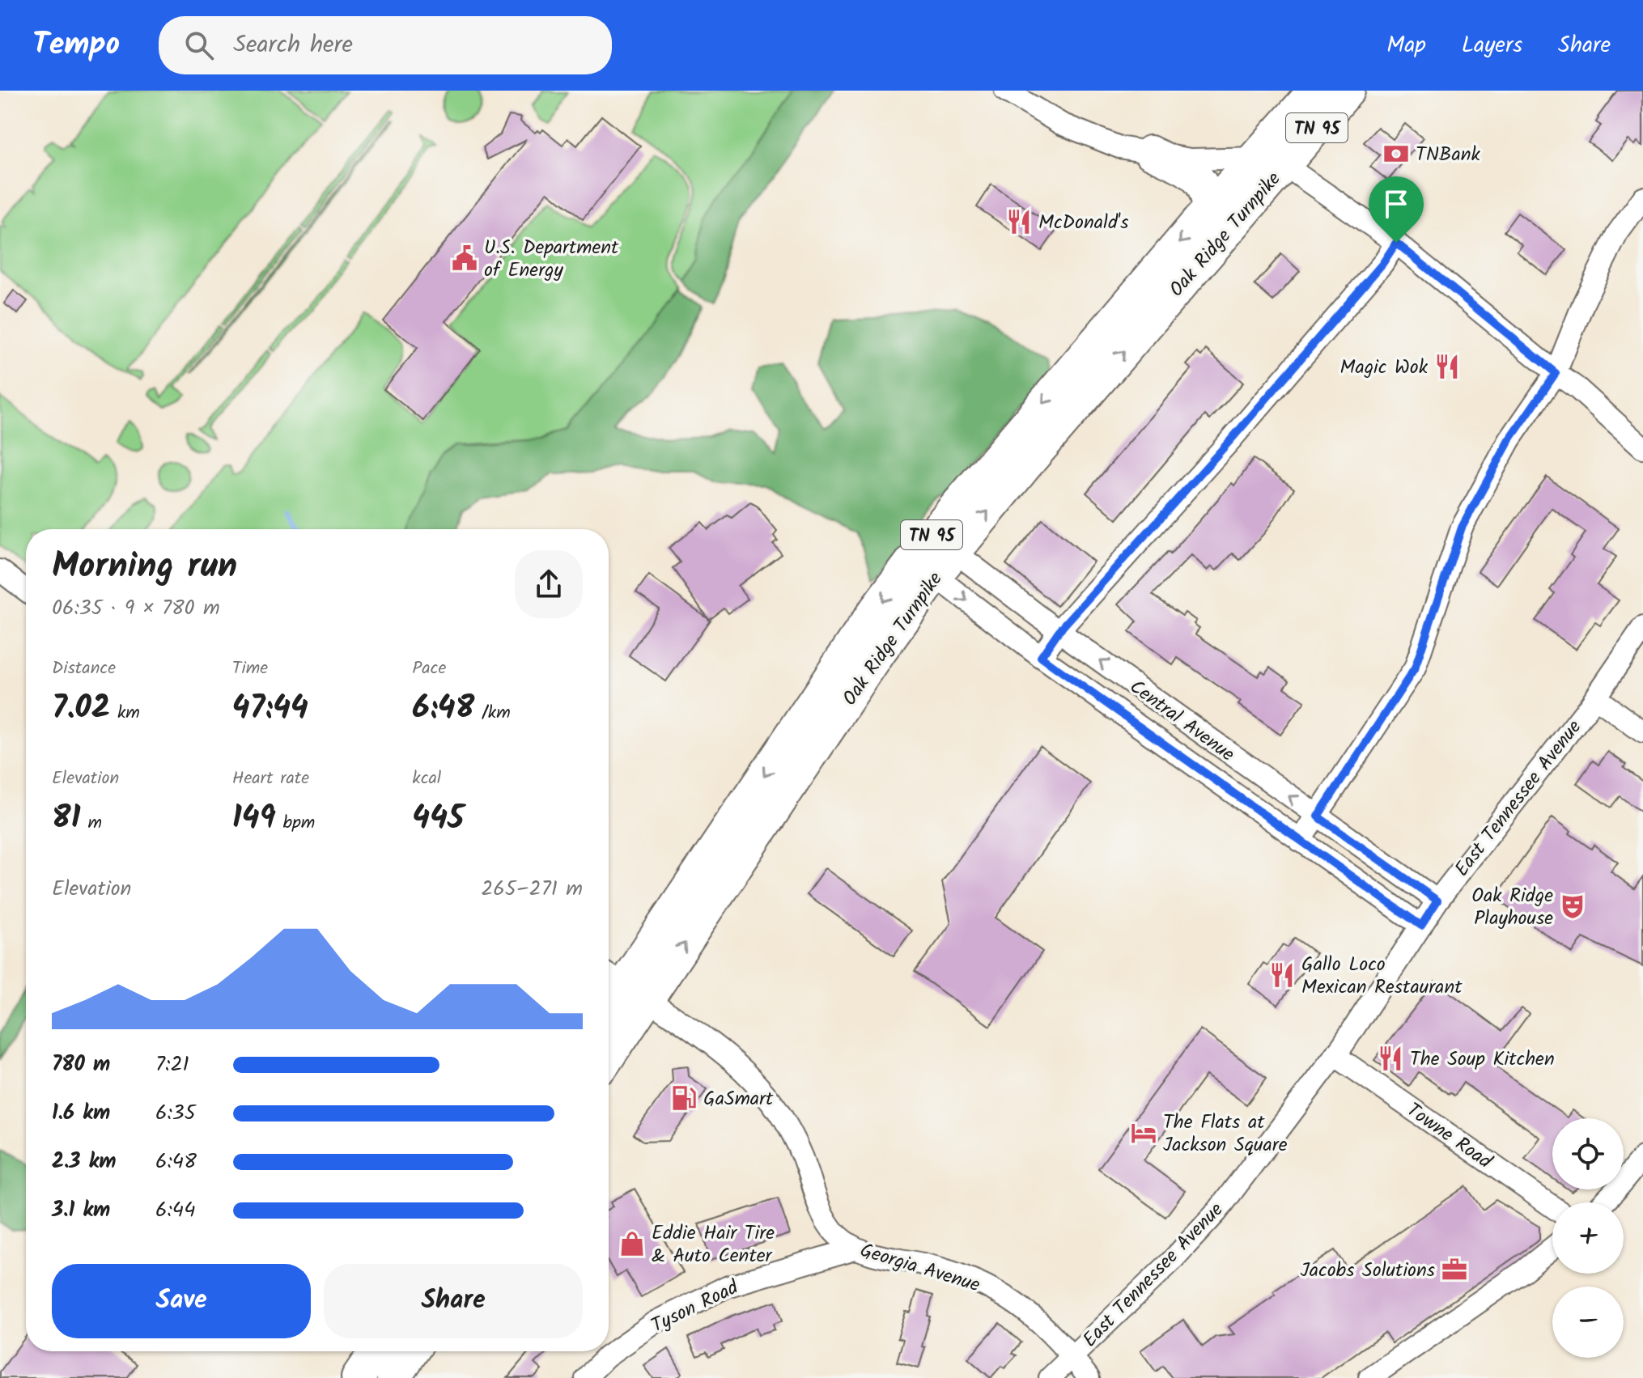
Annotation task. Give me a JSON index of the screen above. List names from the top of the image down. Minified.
{"streets":{"highway":["TN 95","Oak Ridge Turnpike"],"street":["Central Avenue","East Tennessee Avenue","Towne Road","Georgia Avenue","Tyson Road"]},"crossings":[["Oak Ridge Turnpike","Central Avenue"],["Oak Ridge Turnpike","Georgia Avenue"],["Central Avenue","East Tennessee Avenue"],["East Tennessee Avenue","Towne Road"],["East Tennessee Avenue","Georgia Avenue"],["Georgia Avenue","Tyson Road"]],"places":{"bank":["TNBank"],"restaurant":["McDonald's","Magic Wok","Gallo Loco Mexican Restaurant","The Soup Kitchen"],"public building":["U.S. Department of Energy"],"theatre":["Oak Ridge Playhouse"],"fuel station":["GaSmart"],"hotel":["The Flats at Jackson Square"],"shop":["Eddie Hair Tire & Auto Center"],"office":["Jacobs Solutions"]},"page":{"header":"Tempo","search":"Search here","nav":["Map","Layers","Share"],"heading":["Morning run","06:35 · 9 × 780 m"],"stats":[["Distance","7.02 km"],["Time","47:44"],["Pace","6:48 /km"],["Elevation","81 m"],["Heart rate","149 bpm"],["kcal","445"]],"chart":["Elevation","265–271 m"],"list":[{"name":"780 m","note":"7:21"},{"name":"1.6 km","note":"6:35"},{"name":"2.3 km","note":"6:48"},{"name":"3.1 km","note":"6:44"}],"map_buttons":["+","−"],"buttons":["Save","Share"]}}
